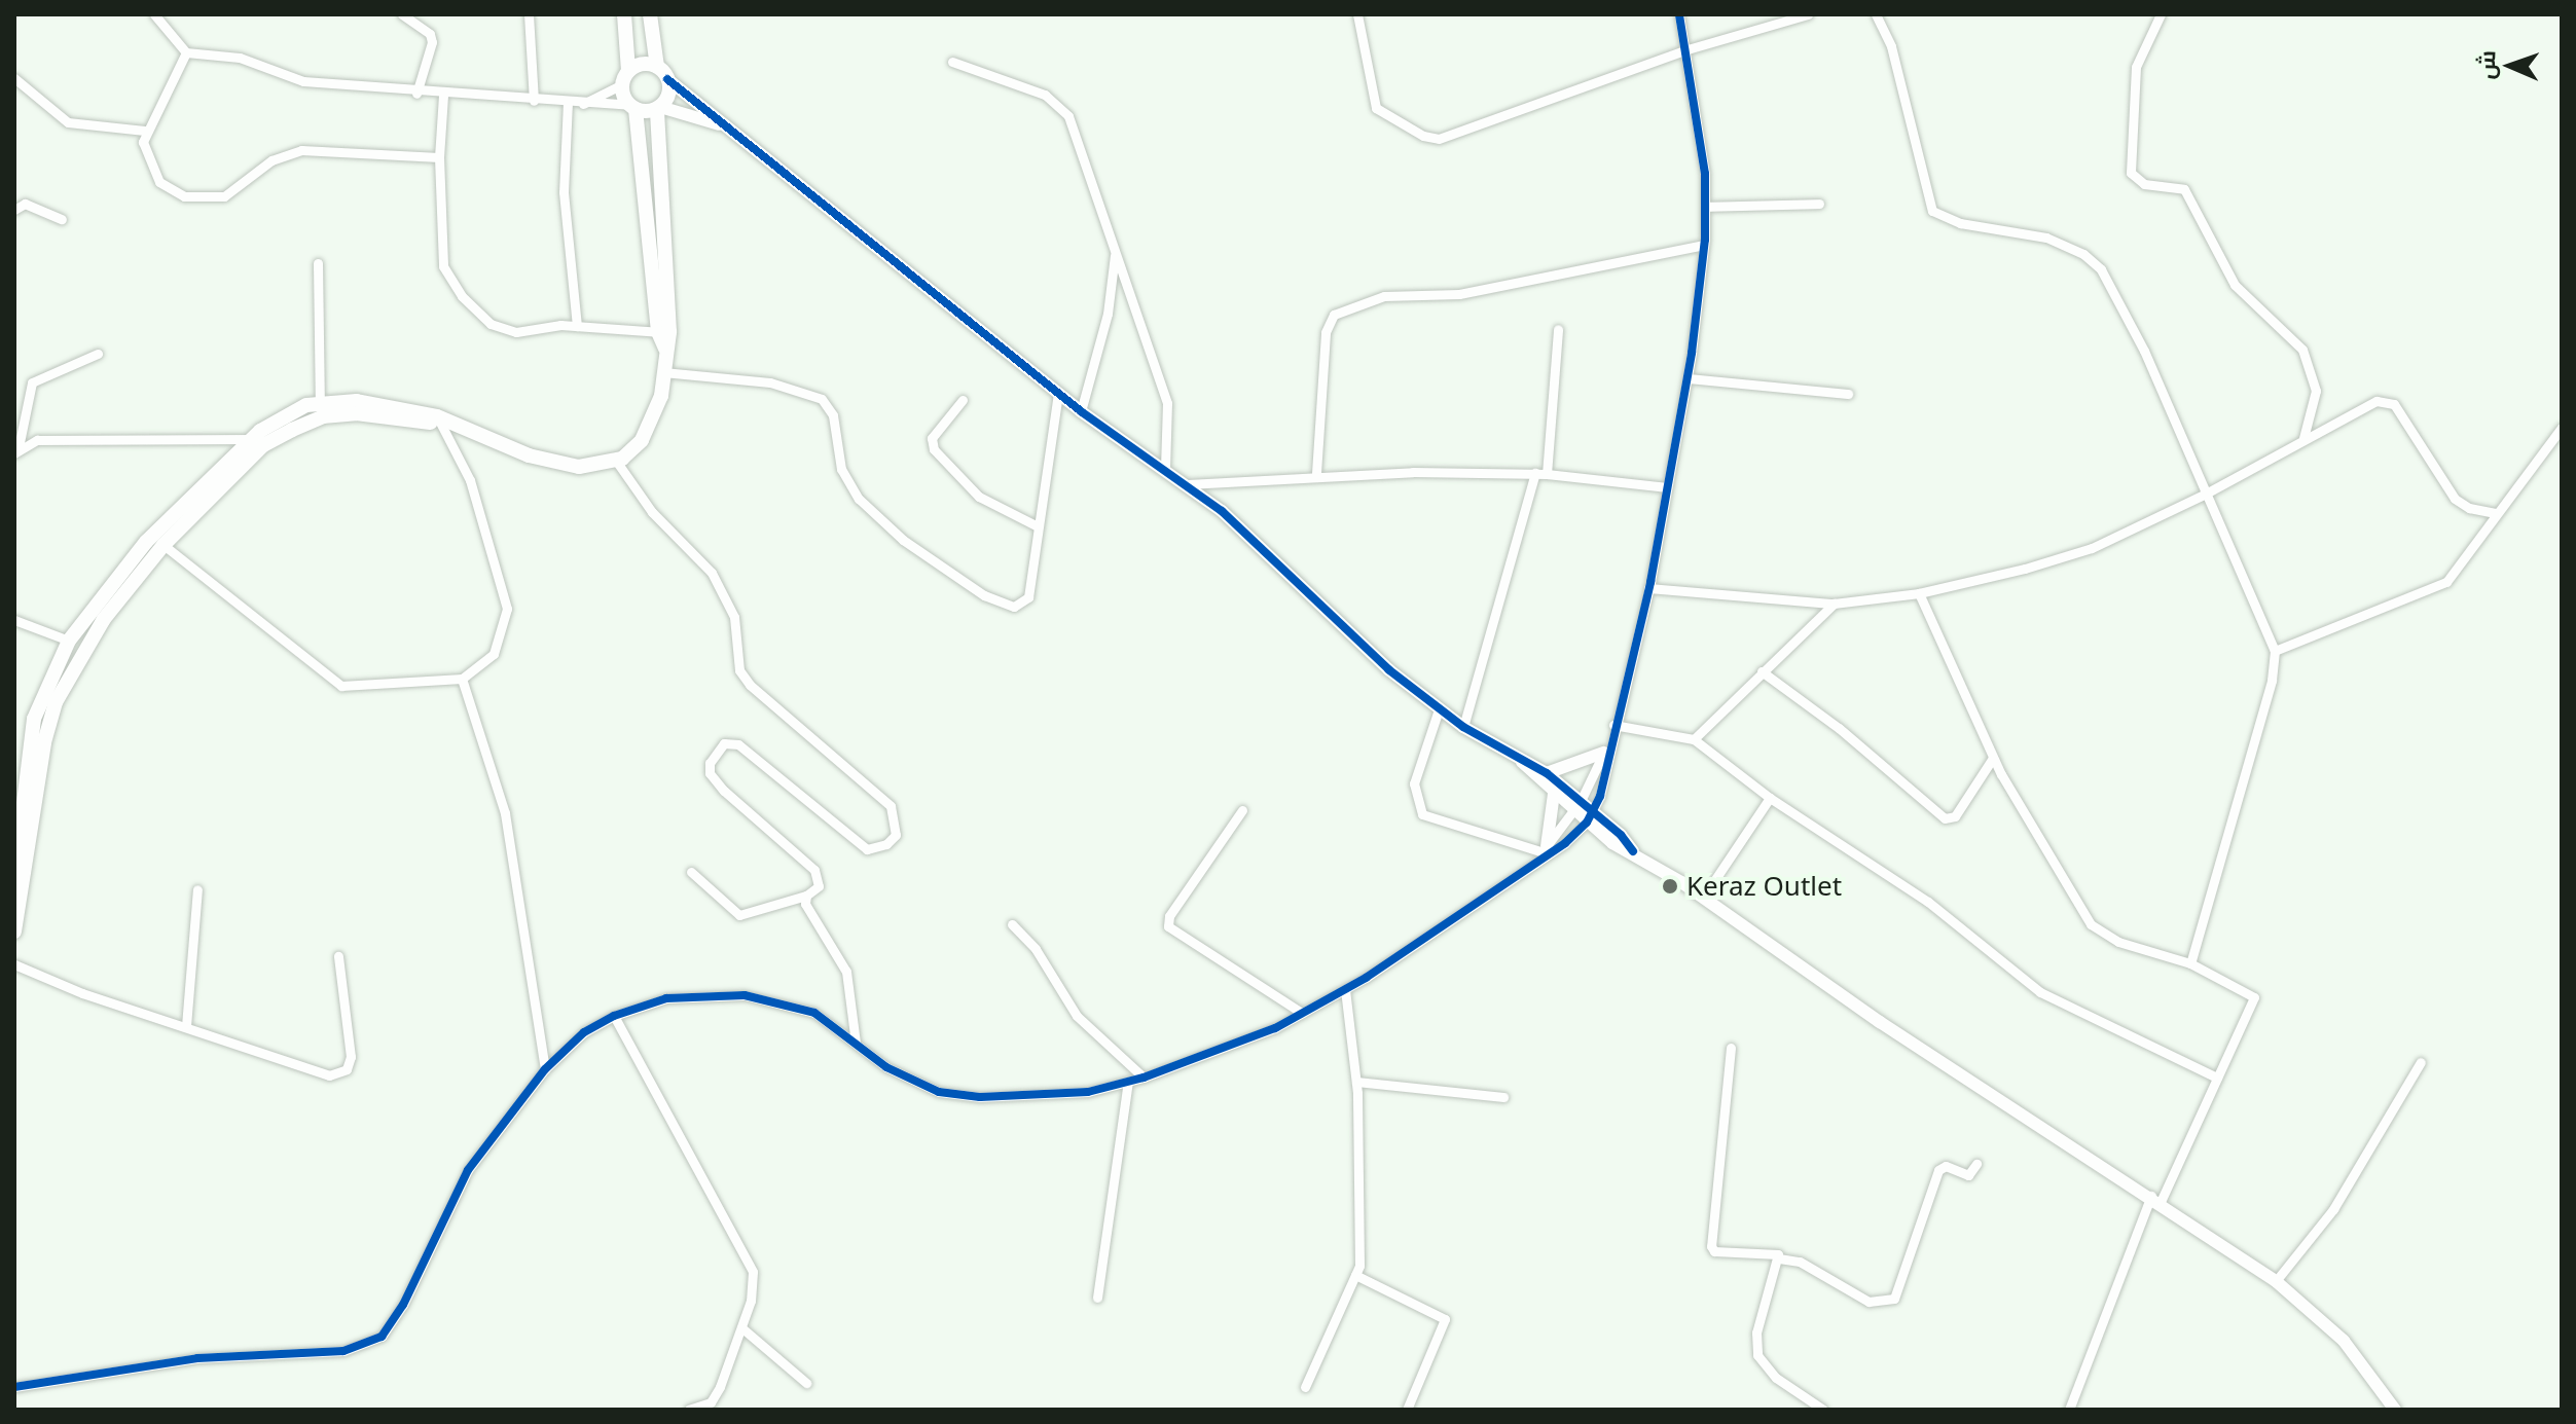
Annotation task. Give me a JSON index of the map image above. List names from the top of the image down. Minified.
{"places":["Keraz Outlet"],"north":"left"}
